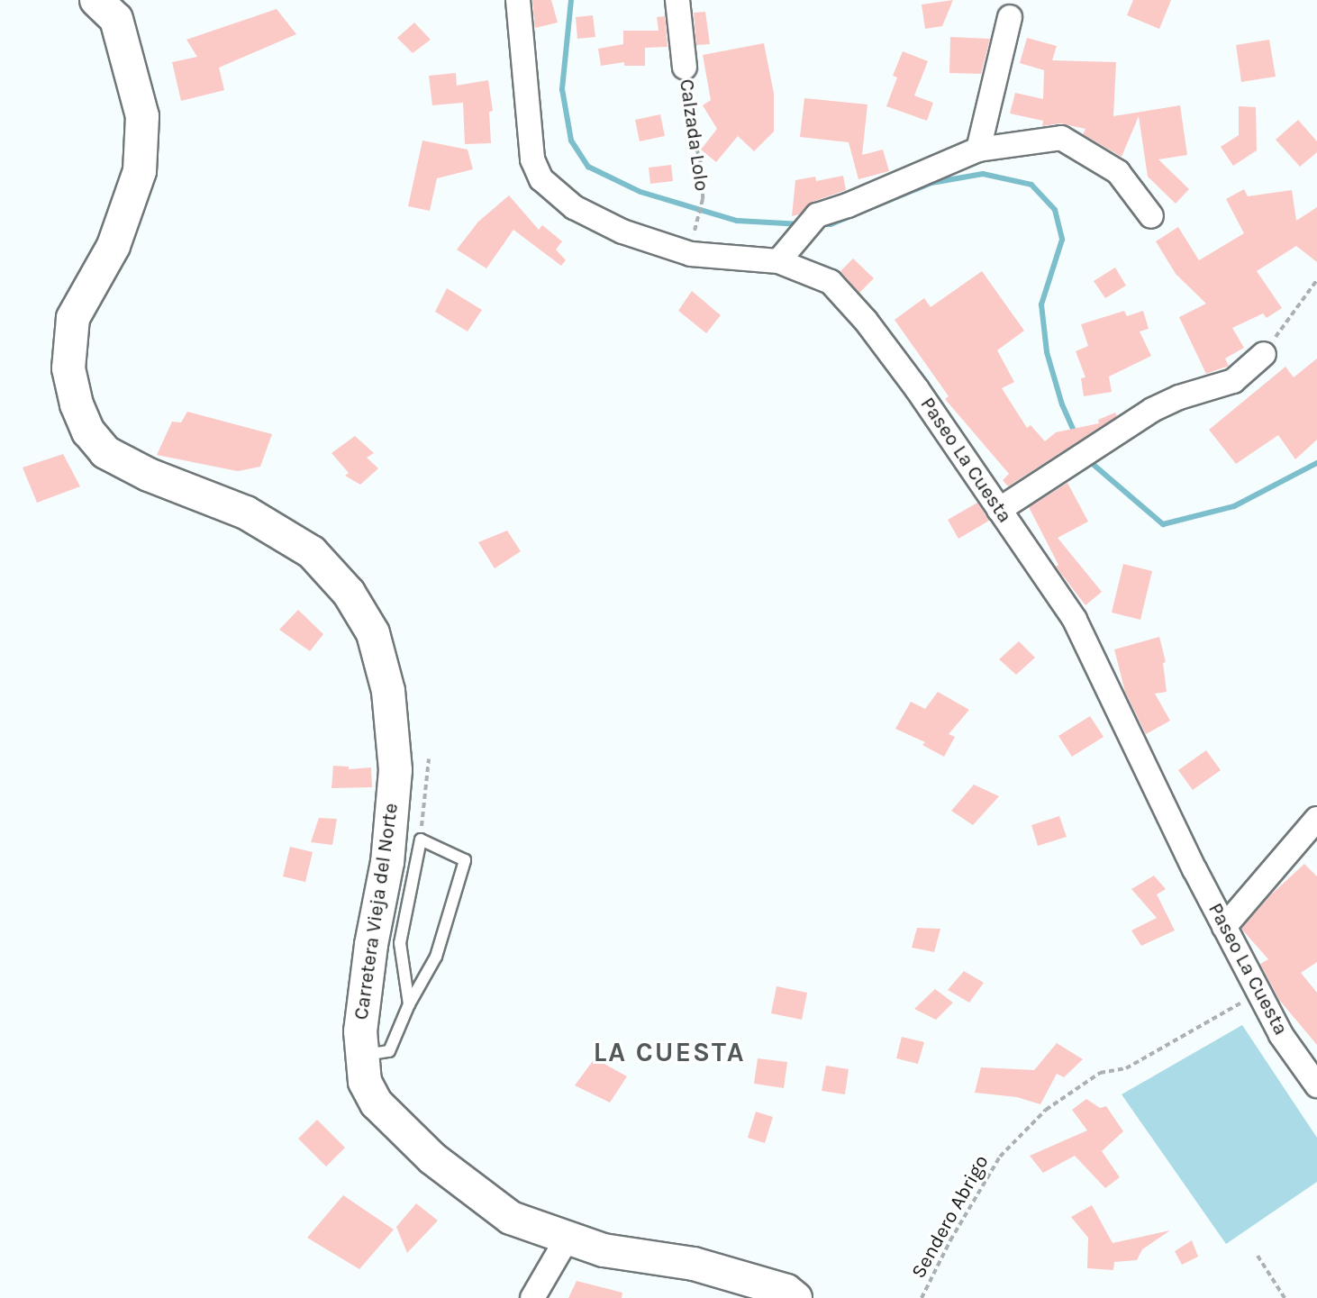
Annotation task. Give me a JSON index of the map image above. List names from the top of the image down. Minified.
{"streets":{"street":["Calzada Lolo","Paseo La Cuesta","Carretera Vieja del Norte"],"path":["Sendero Abrigo"]},"crossings":[["Paseo La Cuesta","Sendero Abrigo"]],"districts":["LA CUESTA"]}
